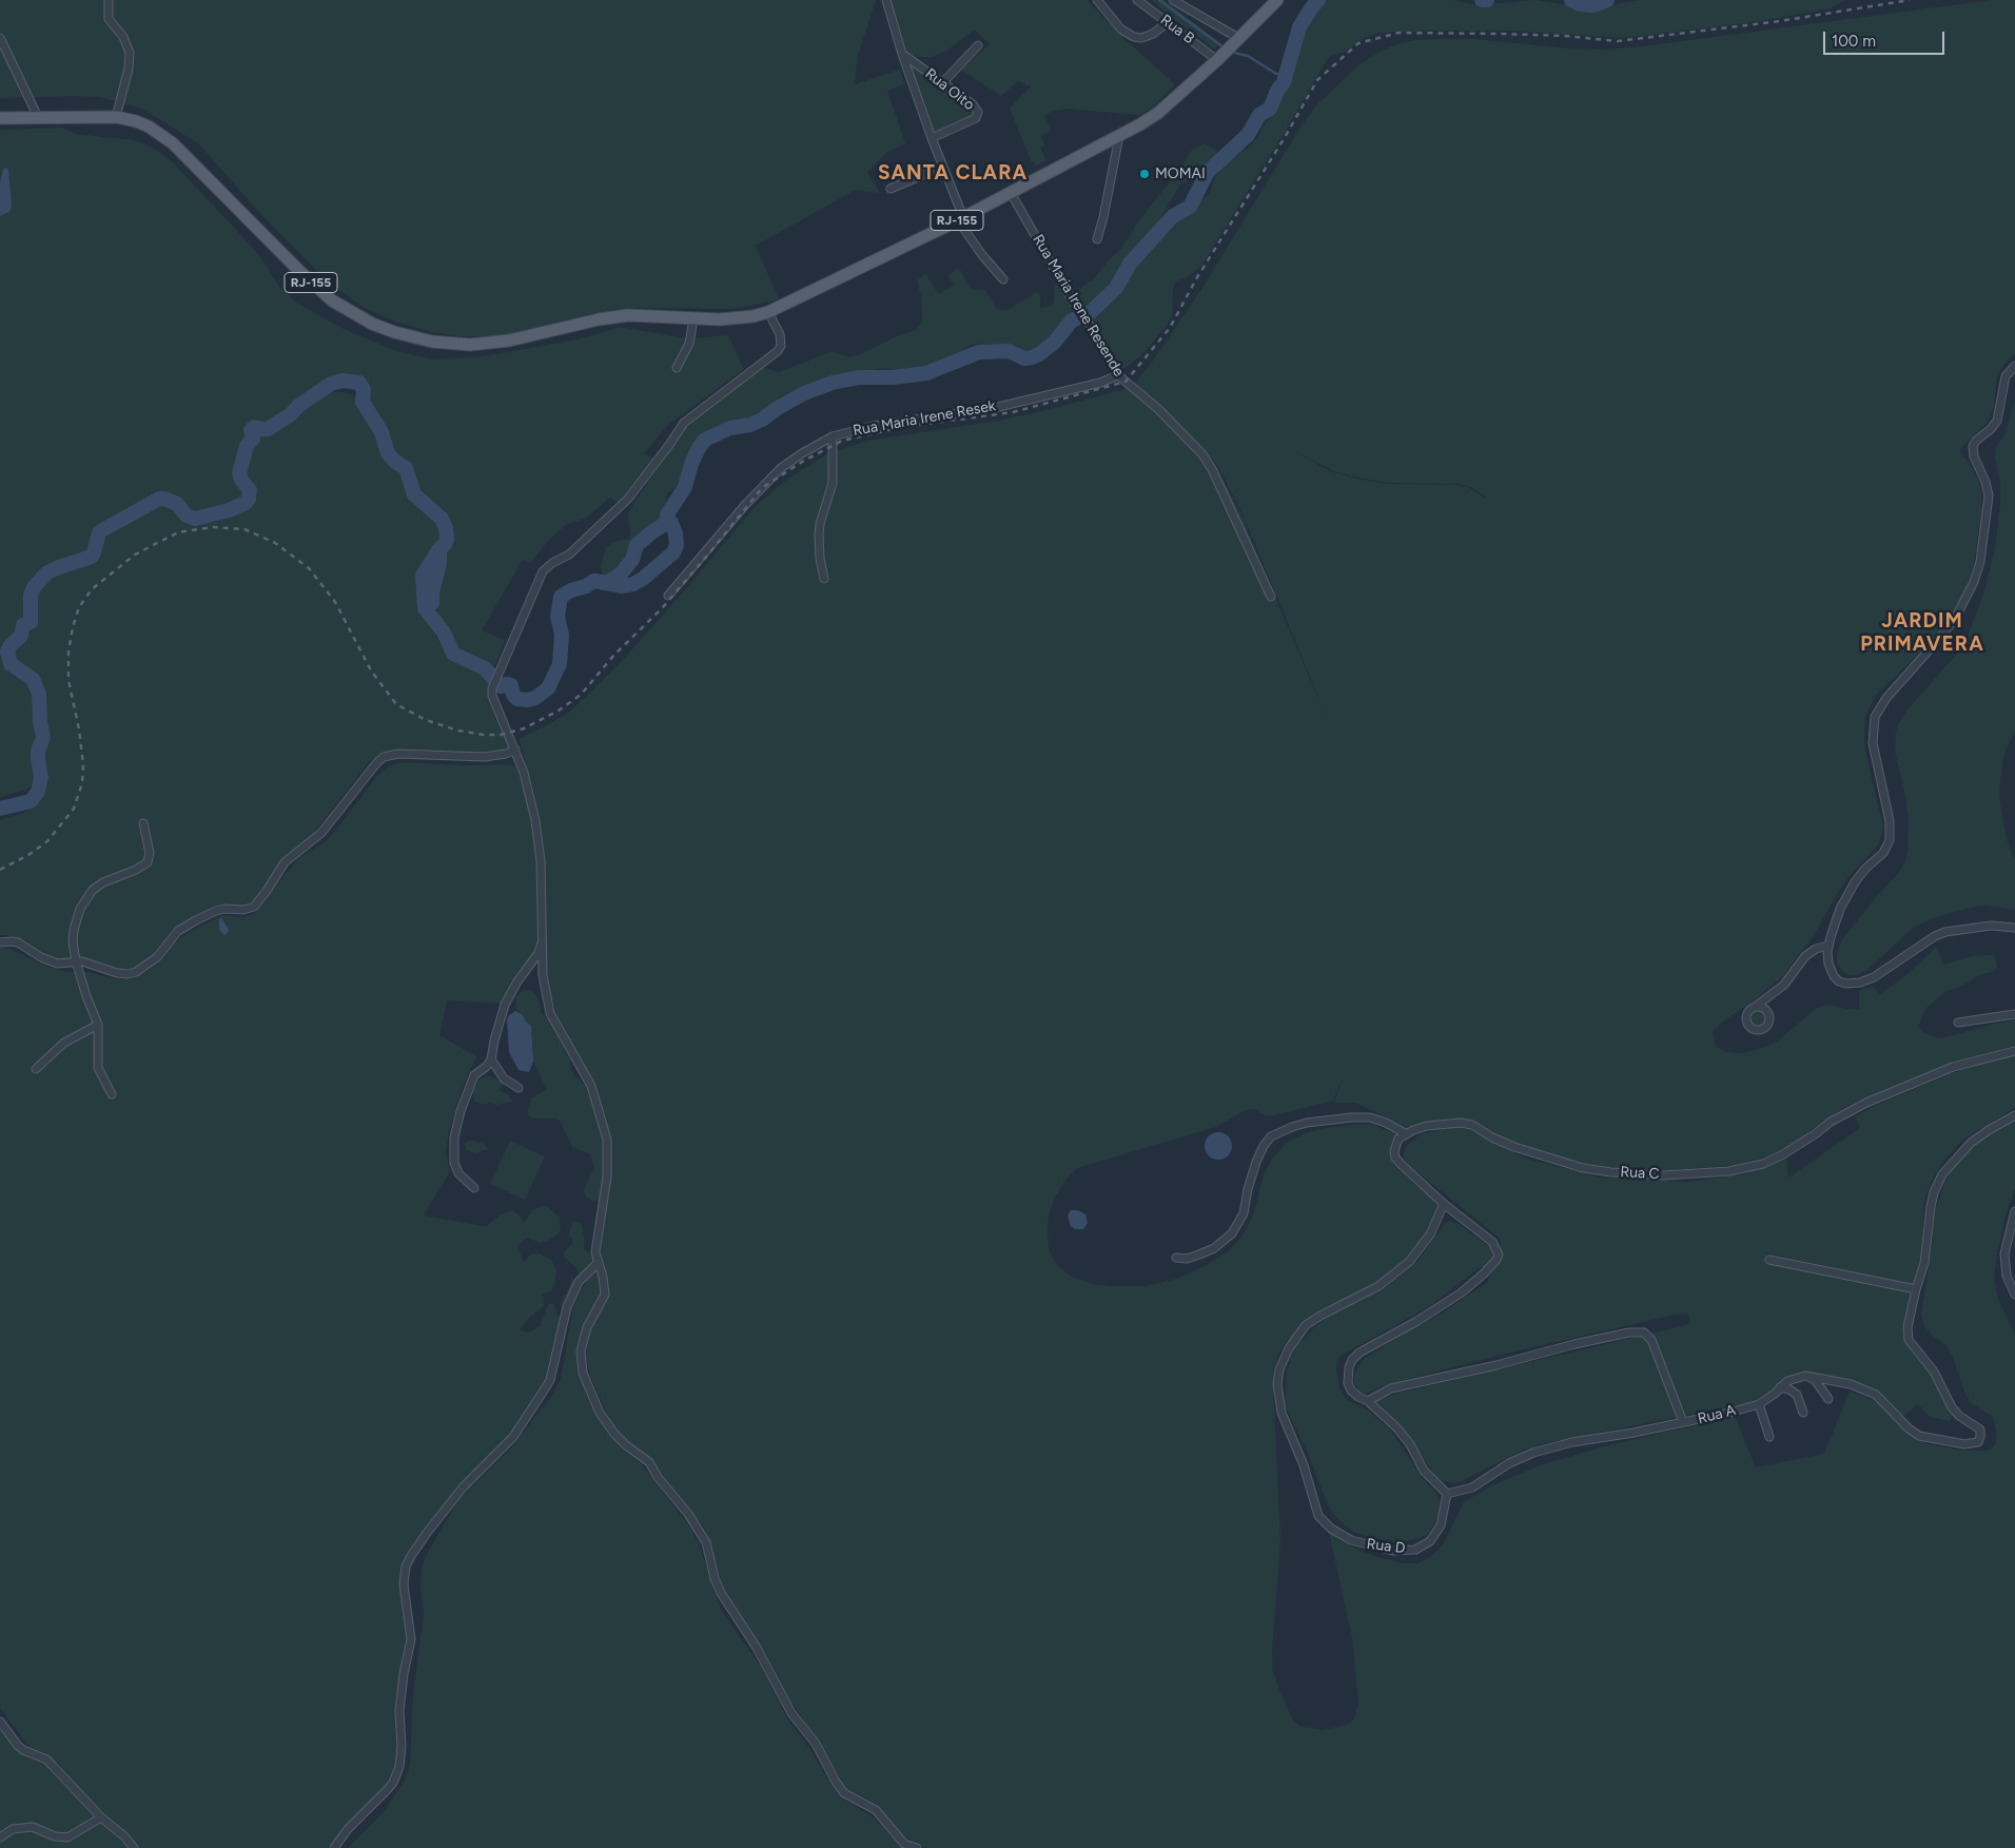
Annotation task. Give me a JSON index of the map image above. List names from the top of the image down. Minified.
{"streets":{"main road":["RJ-155"],"street":["Rua B","Rua Oito","Rua Maria Irene Resende","Rua Maria Irene Resek","Rua C","Rua A","Rua D"]},"crossings":[["Rua B","RJ-155"],["RJ-155","Rua Maria Irene Resende"],["Rua Maria Irene Resende","Rua Maria Irene Resek"],["Rua A","Rua D"]],"districts":["SANTA CLARA","JARDIM PRIMAVERA"],"places":["MOMAI"],"scale_bar":"100 m"}
